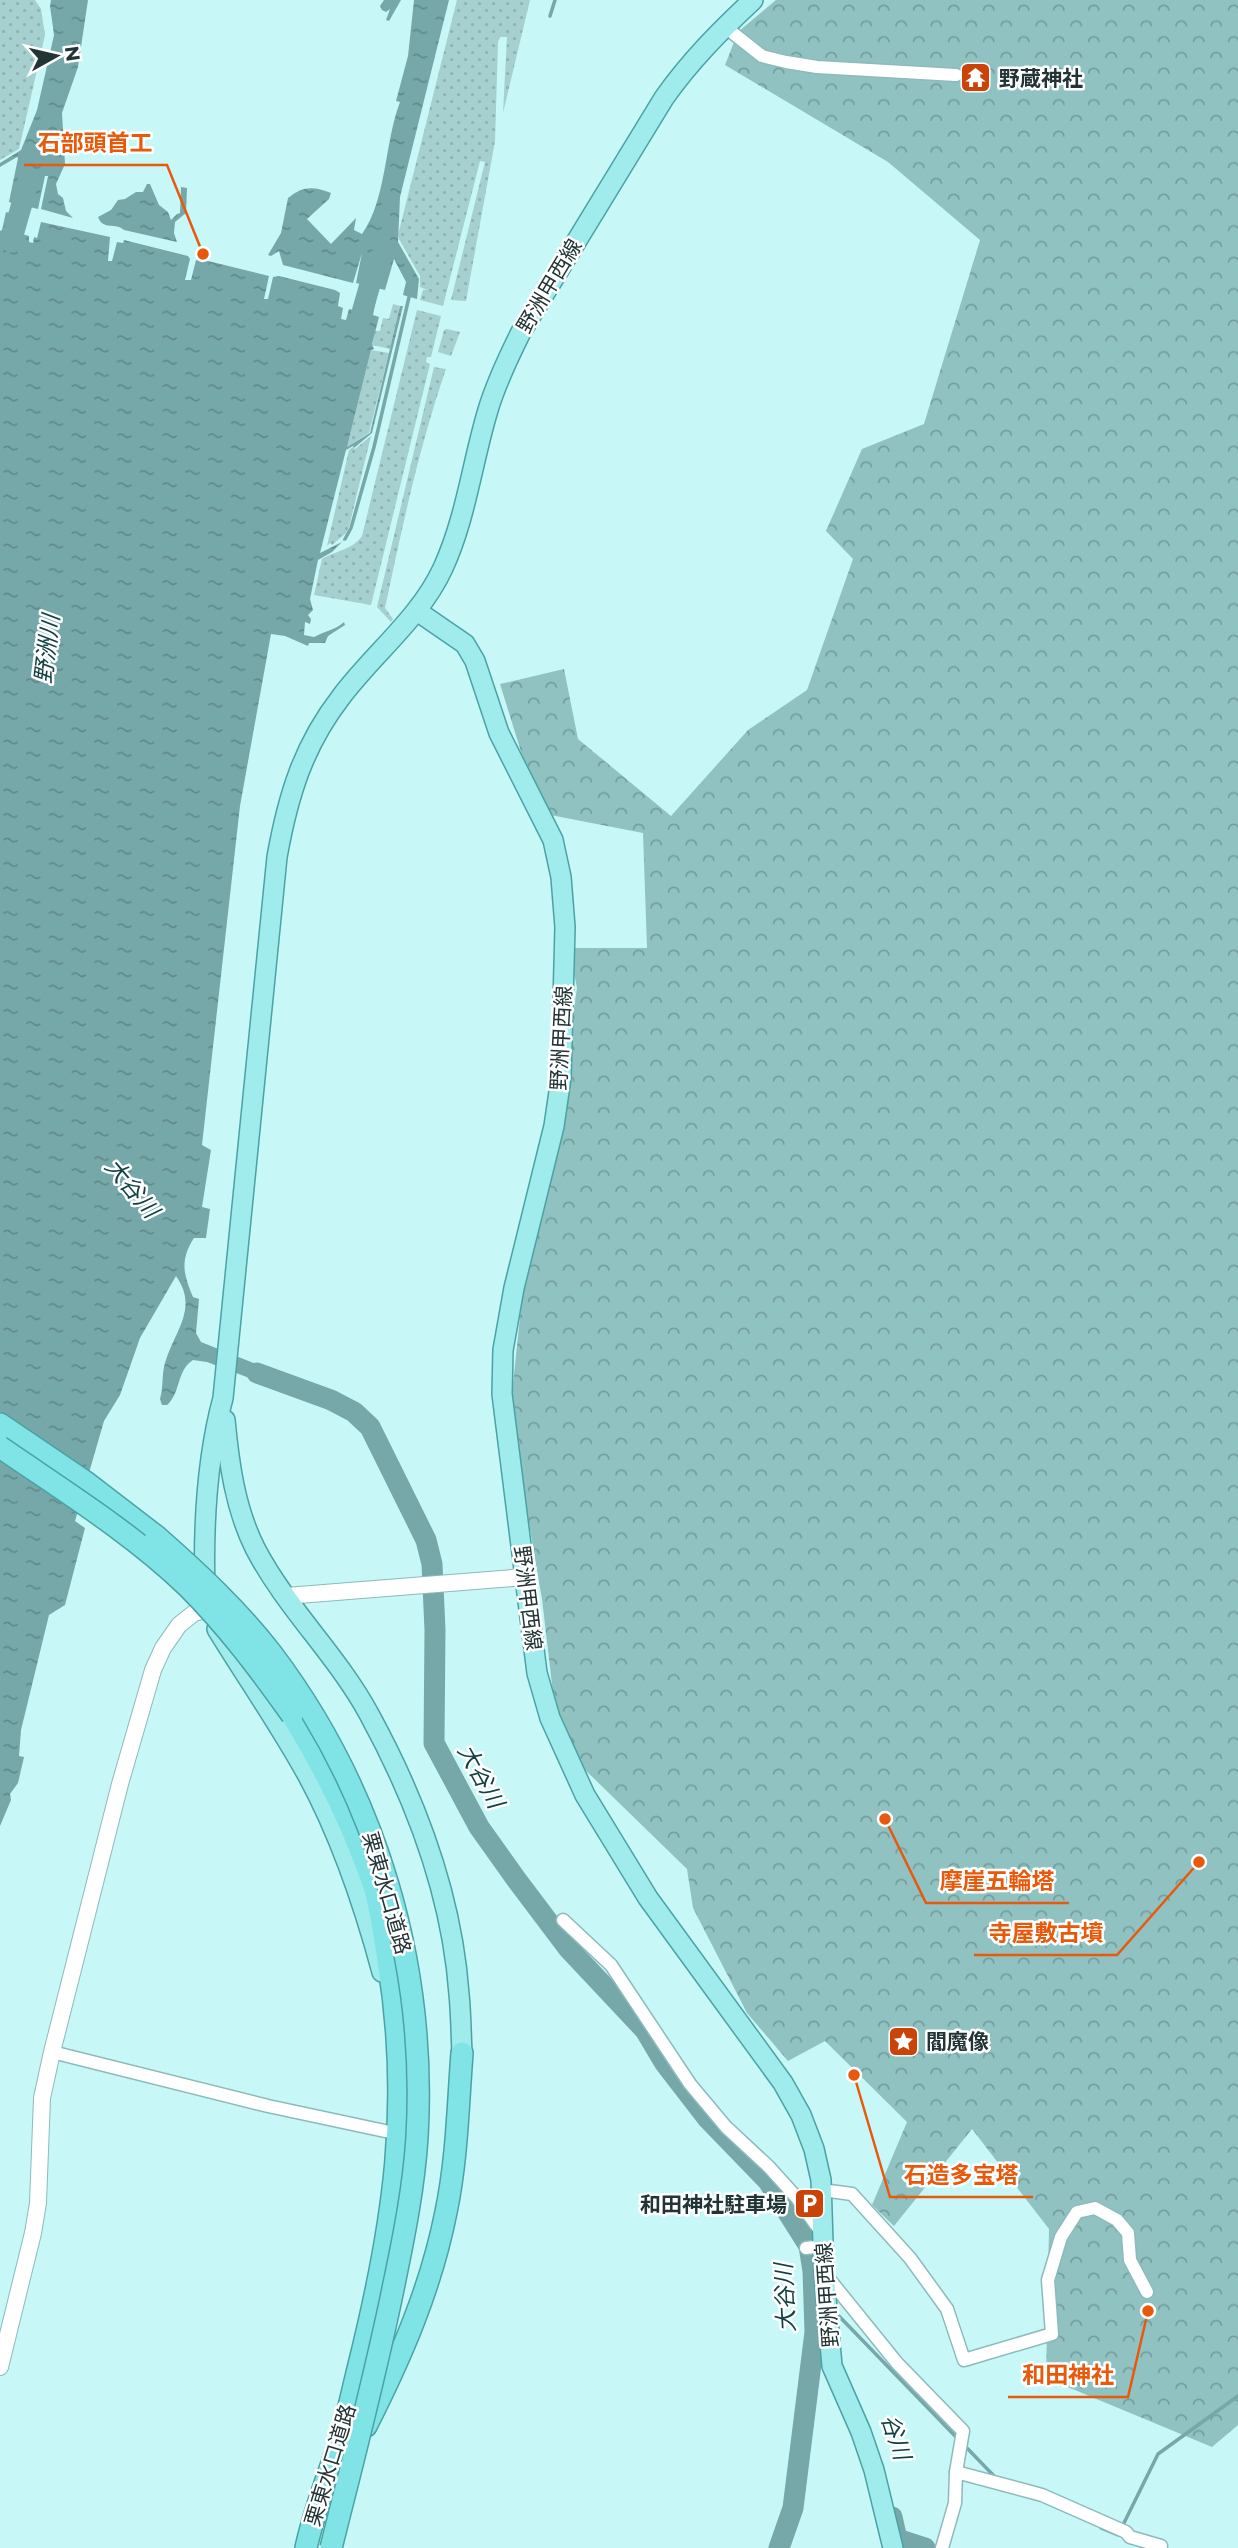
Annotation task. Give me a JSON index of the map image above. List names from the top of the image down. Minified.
{"streets":{"highway":["栗東水口道路"],"main road":["野洲甲西線"]},"water":["野洲川","大谷川","谷川"],"places":{"temple":["野蔵神社"],"other":["石部頭首工","摩崖五輪塔","寺屋敷古墳","石造多宝塔","和田神社"],"place":["閻魔像"],"parking":["和田神社駐車場"]},"north":"right"}
